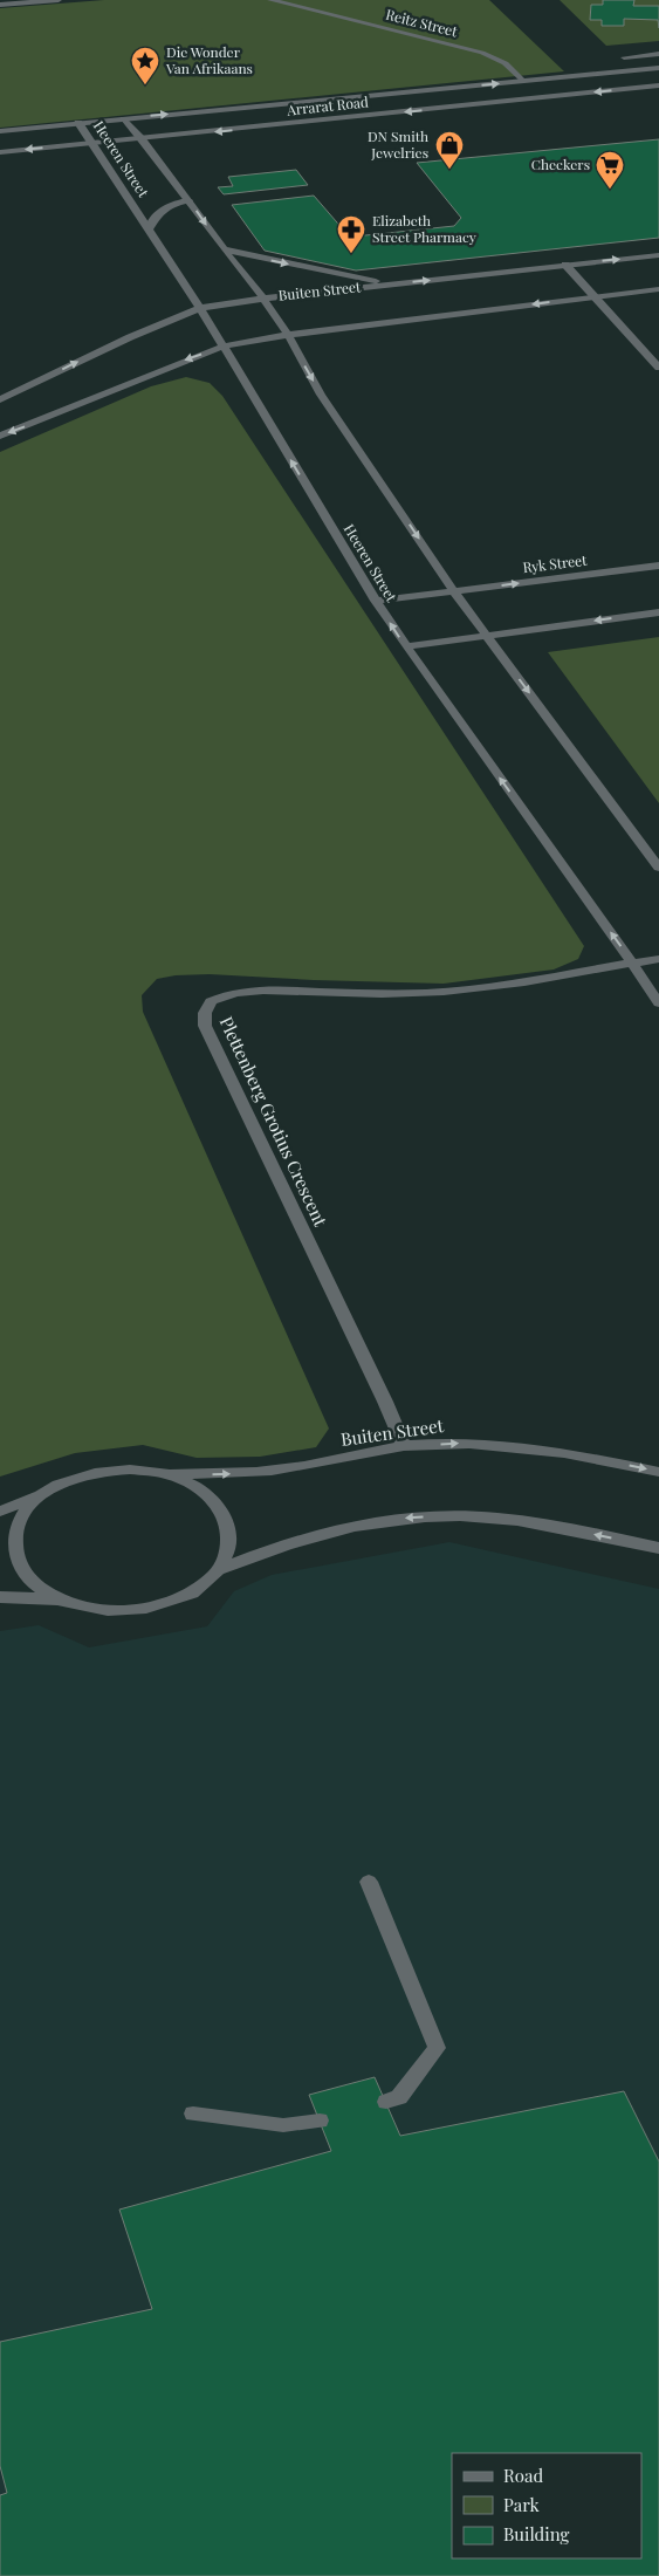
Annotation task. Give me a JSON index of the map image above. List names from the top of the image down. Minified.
{"streets":{"street":["Reitz Street","Arrarat Road","Heeren Street","Buiten Street","Ryk Street","Plettenberg Grotius Crescent"]},"crossings":[["Reitz Street","Arrarat Road"],["Arrarat Road","Heeren Street"],["Heeren Street","Buiten Street"],["Heeren Street","Ryk Street"],["Heeren Street","Plettenberg Grotius Crescent"],["Buiten Street","Plettenberg Grotius Crescent"]],"places":{"place":["Die Wonder Van Afrikaans"],"shop":["DN Smith Jewelries"],"supermarket":["Checkers"],"pharmacy":["Elizabeth Street Pharmacy"]},"legend":["Road","Park","Building"]}
